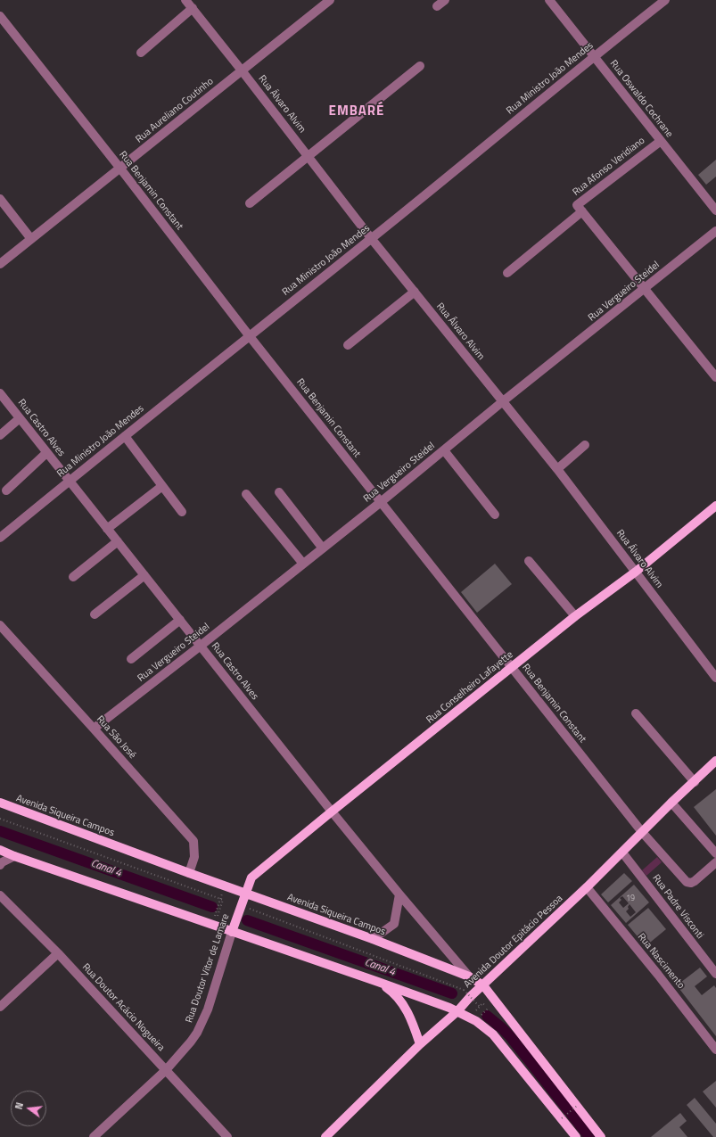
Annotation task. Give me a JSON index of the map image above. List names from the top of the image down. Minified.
{"streets":{"main road":["Rua Conselheiro Lafayette","Avenida Siqueira Campos","Avenida Doutor Epitácio Pessoa","Rua Doutor Vitor de Lamare"],"street":["Rua Ministro João Mendes","Rua Oswaldo Cochrane","Rua Álvaro Alvim","Rua Aureliano Coutinho","Rua Afonso Veridiano","Rua Benjamin Constant","Rua Vergueiro Steidel","Rua Castro Alves","Rua São José","Rua Padre Visconti","Rua Nascimento","Rua Doutor Acácio Nogueira"]},"crossings":[["Rua Ministro João Mendes","Rua Oswaldo Cochrane"],["Rua Ministro João Mendes","Rua Álvaro Alvim"],["Rua Ministro João Mendes","Rua Benjamin Constant"],["Rua Ministro João Mendes","Rua Castro Alves"],["Rua Oswaldo Cochrane","Rua Afonso Veridiano"],["Rua Álvaro Alvim","Rua Aureliano Coutinho"],["Rua Álvaro Alvim","Rua Vergueiro Steidel"],["Rua Álvaro Alvim","Rua Conselheiro Lafayette"],["Rua Aureliano Coutinho","Rua Benjamin Constant"],["Rua Afonso Veridiano","Rua Vergueiro Steidel"],["Rua Benjamin Constant","Rua Vergueiro Steidel"],["Rua Benjamin Constant","Rua Conselheiro Lafayette"],["Rua Benjamin Constant","Avenida Doutor Epitácio Pessoa"],["Rua Vergueiro Steidel","Rua Castro Alves"],["Rua Vergueiro Steidel","Rua São José"],["Rua Castro Alves","Rua Conselheiro Lafayette"],["Rua Castro Alves","Avenida Siqueira Campos"],["Rua Conselheiro Lafayette","Avenida Siqueira Campos"],["Rua Conselheiro Lafayette","Rua Doutor Vitor de Lamare"],["Rua São José","Avenida Siqueira Campos"],["Avenida Siqueira Campos","Avenida Doutor Epitácio Pessoa"],["Avenida Siqueira Campos","Rua Doutor Vitor de Lamare"],["Rua Padre Visconti","Avenida Doutor Epitácio Pessoa"],["Avenida Doutor Epitácio Pessoa","Rua Nascimento"],["Rua Doutor Vitor de Lamare","Rua Doutor Acácio Nogueira"]],"districts":["EMBARÉ"],"water":["Canal 4"],"house_numbers":["19"],"north":"left"}
